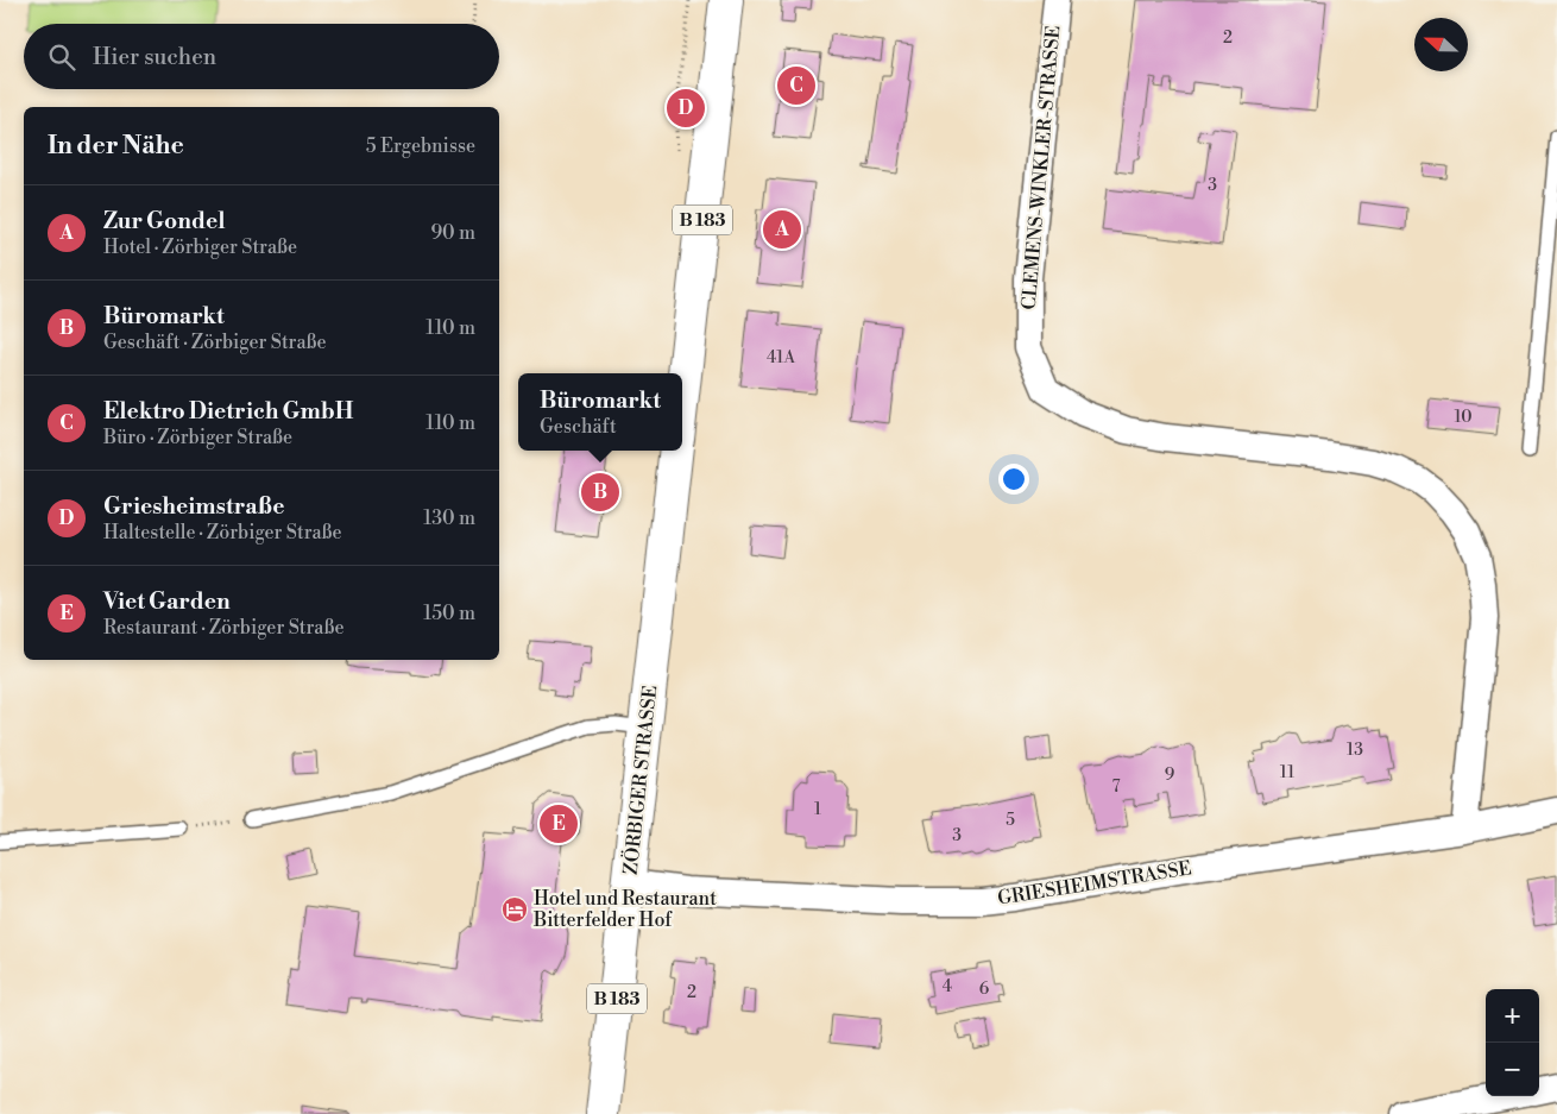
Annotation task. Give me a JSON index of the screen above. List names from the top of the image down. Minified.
{"streets":{"main road":["B 183","ZÖRBIGER STRASSE"],"street":["CLEMENS-WINKLER-STRASSE","GRIESHEIMSTRASSE"]},"crossings":[["CLEMENS-WINKLER-STRASSE","GRIESHEIMSTRASSE"],["ZÖRBIGER STRASSE","GRIESHEIMSTRASSE"]],"places":{"hotel":["Hotel und Restaurant Bitterfelder Hof"]},"house_numbers":["2","3","41A","10","13","11","9","7","1","5","3","4","6","2"],"north":"left","page":{"search":"Hier suchen","pins":["C","D","A","B","E"],"heading":["In der Nähe","5 Ergebnisse"],"list":[{"mark":"A","name":"Zur Gondel","note":"Hotel · Zörbiger Straße","value":"90 m"},{"mark":"B","name":"Büromarkt","note":"Geschäft · Zörbiger Straße","value":"110 m"},{"mark":"C","name":"Elektro Dietrich GmbH","note":"Büro · Zörbiger Straße","value":"110 m"},{"mark":"D","name":"Griesheimstraße","note":"Haltestelle · Zörbiger Straße","value":"130 m"},{"mark":"E","name":"Viet Garden","note":"Restaurant · Zörbiger Straße","value":"150 m"}],"popup":["Büromarkt","Geschäft"],"map_buttons":["+","−"]}}
